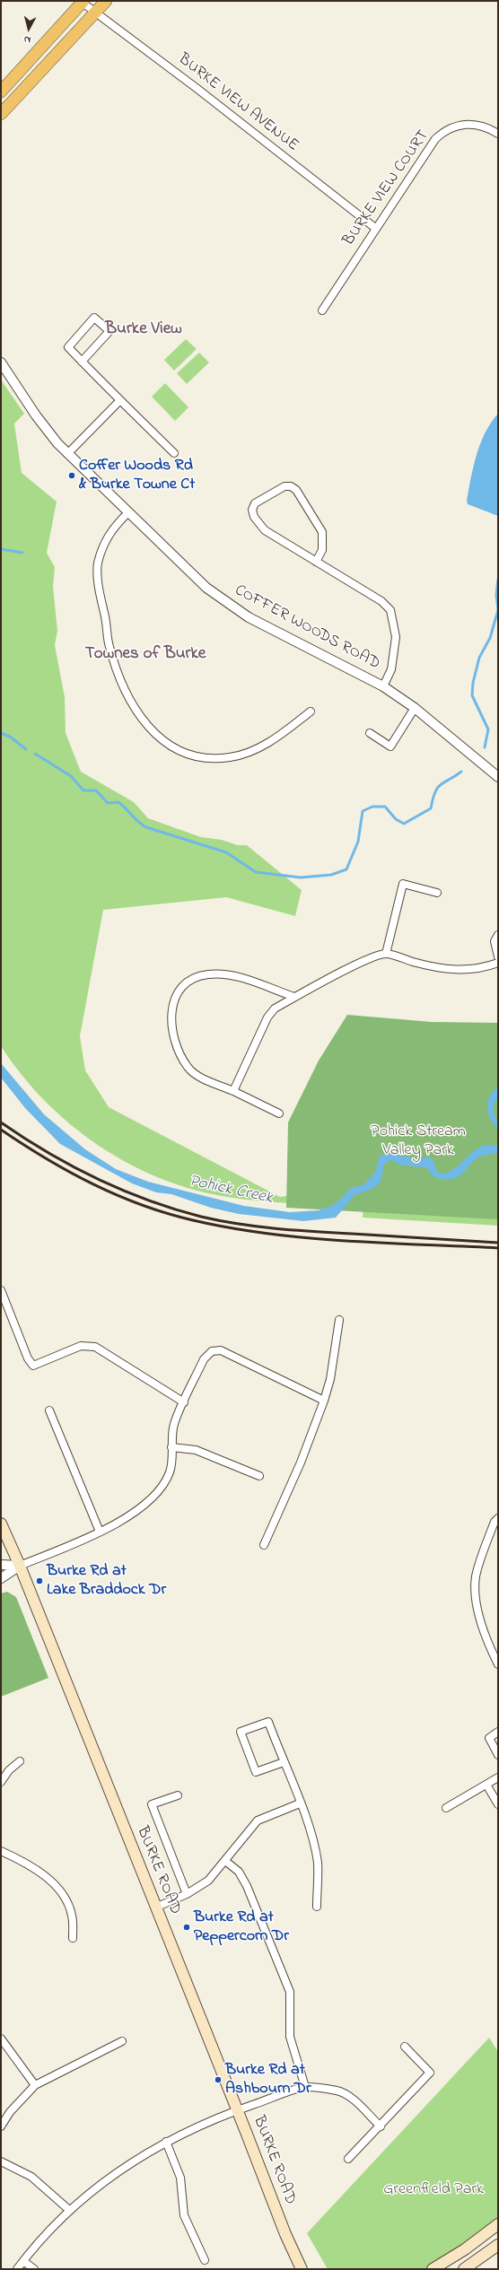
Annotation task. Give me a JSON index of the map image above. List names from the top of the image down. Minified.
{"streets":{"main road":["BURKE ROAD"],"street":["BURKE VIEW AVENUE","BURKE VIEW COURT","COFFER WOODS ROAD"]},"crossings":[["BURKE VIEW AVENUE","BURKE VIEW COURT"]],"districts":["Burke View","Townes of Burke"],"water":["Pohick Creek"],"parks":["Pohick Stream Valley Park","Greenfield Park"],"places":["Coffer Woods Rd & Burke Towne Ct","Burke Rd at Lake Braddock Dr","Burke Rd at Peppercorn Dr","Burke Rd at Ashbourn Dr"],"north":"bottom"}
